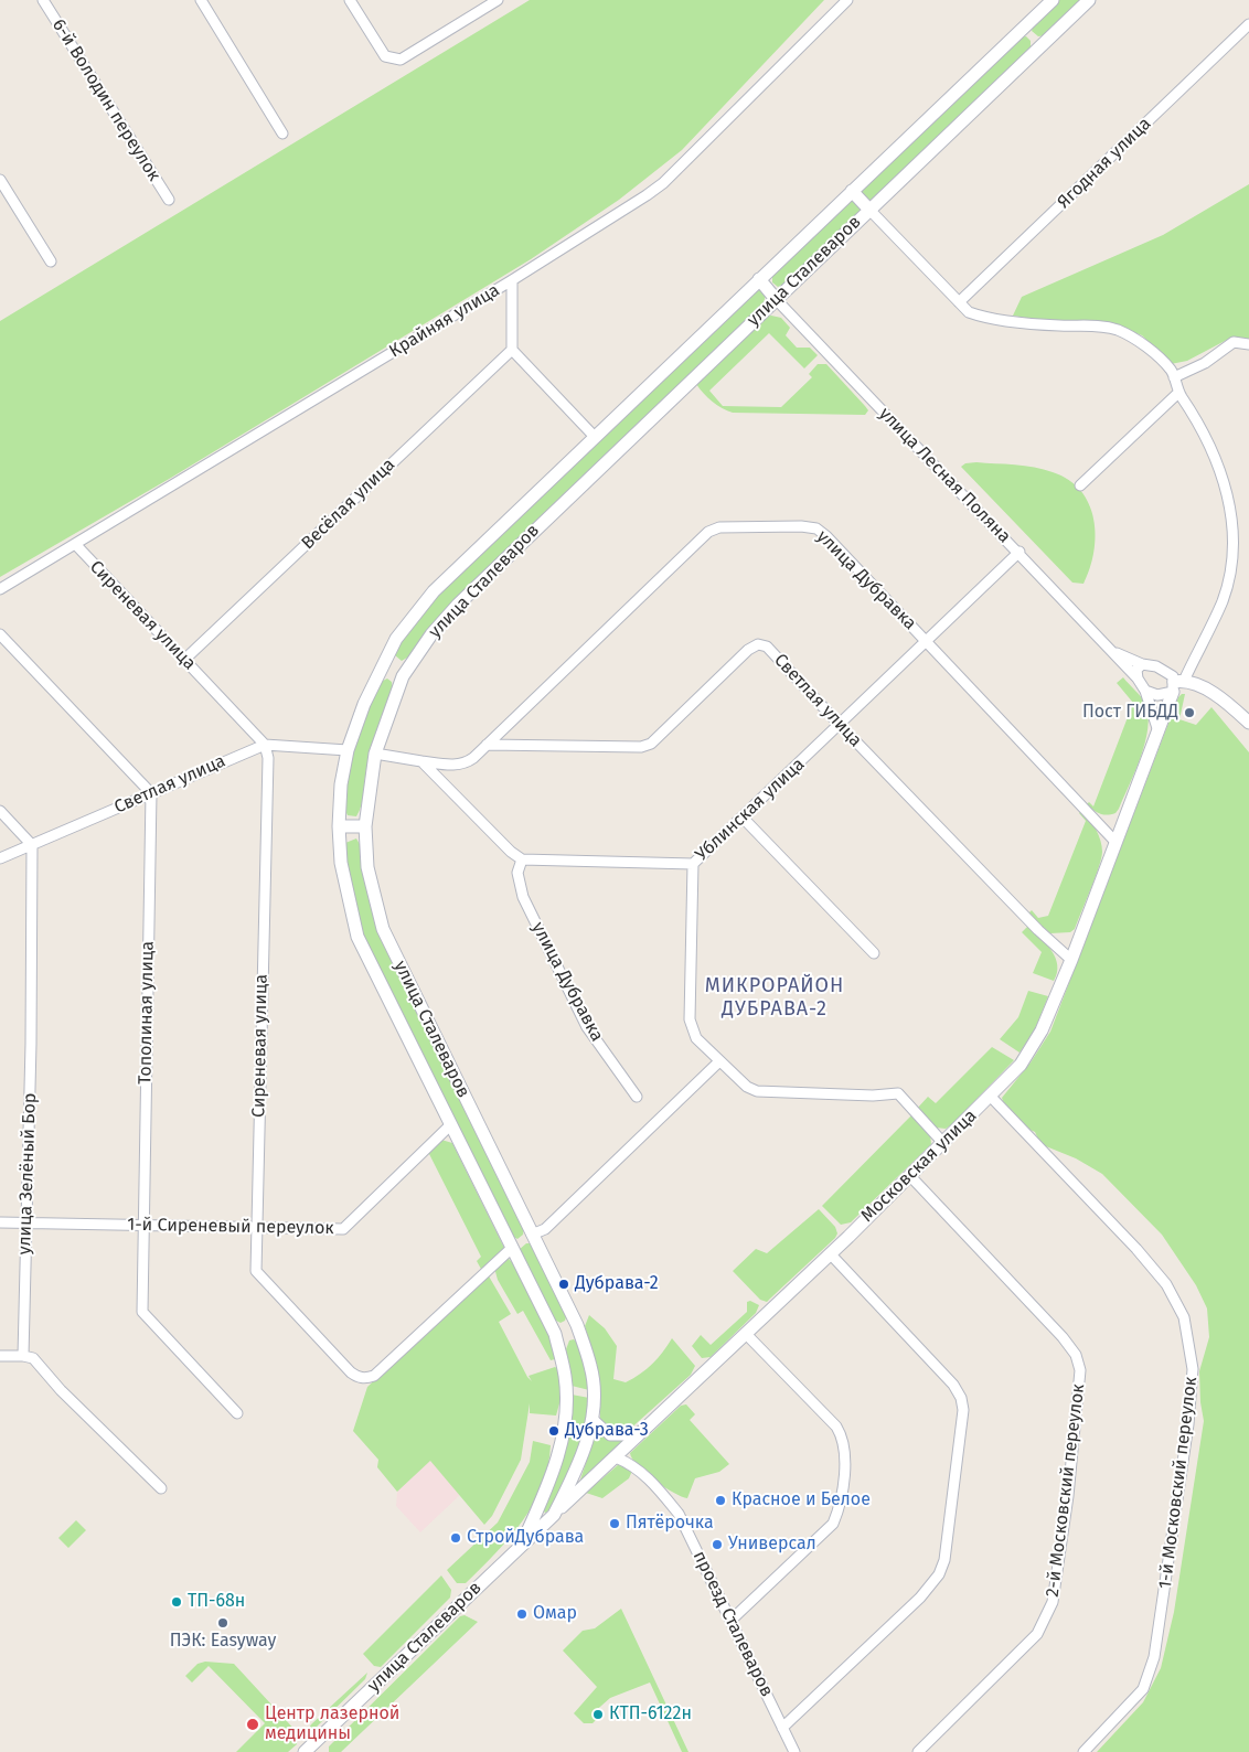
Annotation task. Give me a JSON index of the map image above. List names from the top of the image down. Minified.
{"streets":{"main road":["улица Сталеваров","Московская улица"],"street":["6-й Володин переулок","Ягодная улица","Крайняя улица","улица Лесная Поляна","Весёлая улица","улица Дубравка","Сиреневая улица","Светлая улица","Ублинская улица","Тополиная улица","улица Зелёный Бор","1-й Сиреневый переулок","1-й Московский переулок","2-й Московский переулок","проезд Сталеваров"]},"crossings":[["Ягодная улица","Московская улица"],["улица Сталеваров","улица Лесная Поляна"],["улица Сталеваров","Сиреневая улица"],["улица Сталеваров","Светлая улица"],["улица Сталеваров","Московская улица"],["улица Сталеваров","1-й Сиреневый переулок"],["Крайняя улица","Сиреневая улица"],["улица Лесная Поляна","Ублинская улица"],["улица Лесная Поляна","Московская улица"],["Весёлая улица","Сиреневая улица"],["улица Дубравка","Светлая улица"],["улица Дубравка","Ублинская улица"],["улица Дубравка","Московская улица"],["Сиреневая улица","Светлая улица"],["Сиреневая улица","1-й Сиреневый переулок"],["Светлая улица","Ублинская улица"],["Светлая улица","Тополиная улица"],["Светлая улица","Московская улица"],["Светлая улица","улица Зелёный Бор"],["Тополиная улица","1-й Сиреневый переулок"],["Московская улица","1-й Московский переулок"],["Московская улица","2-й Московский переулок"],["Московская улица","проезд Сталеваров"],["улица Зелёный Бор","1-й Сиреневый переулок"]],"districts":["МИКРОРАЙОН ДУБРАВА-2"],"places":["Пост ГИБДД","Дубрава-2","Дубрава-3","Красное и Белое","Пятёрочка","СтройДубрава","Универсал","ТП-68н","Омар","ПЭК: Easyway","КТП-6122н","Центр лазерной медицины"]}
